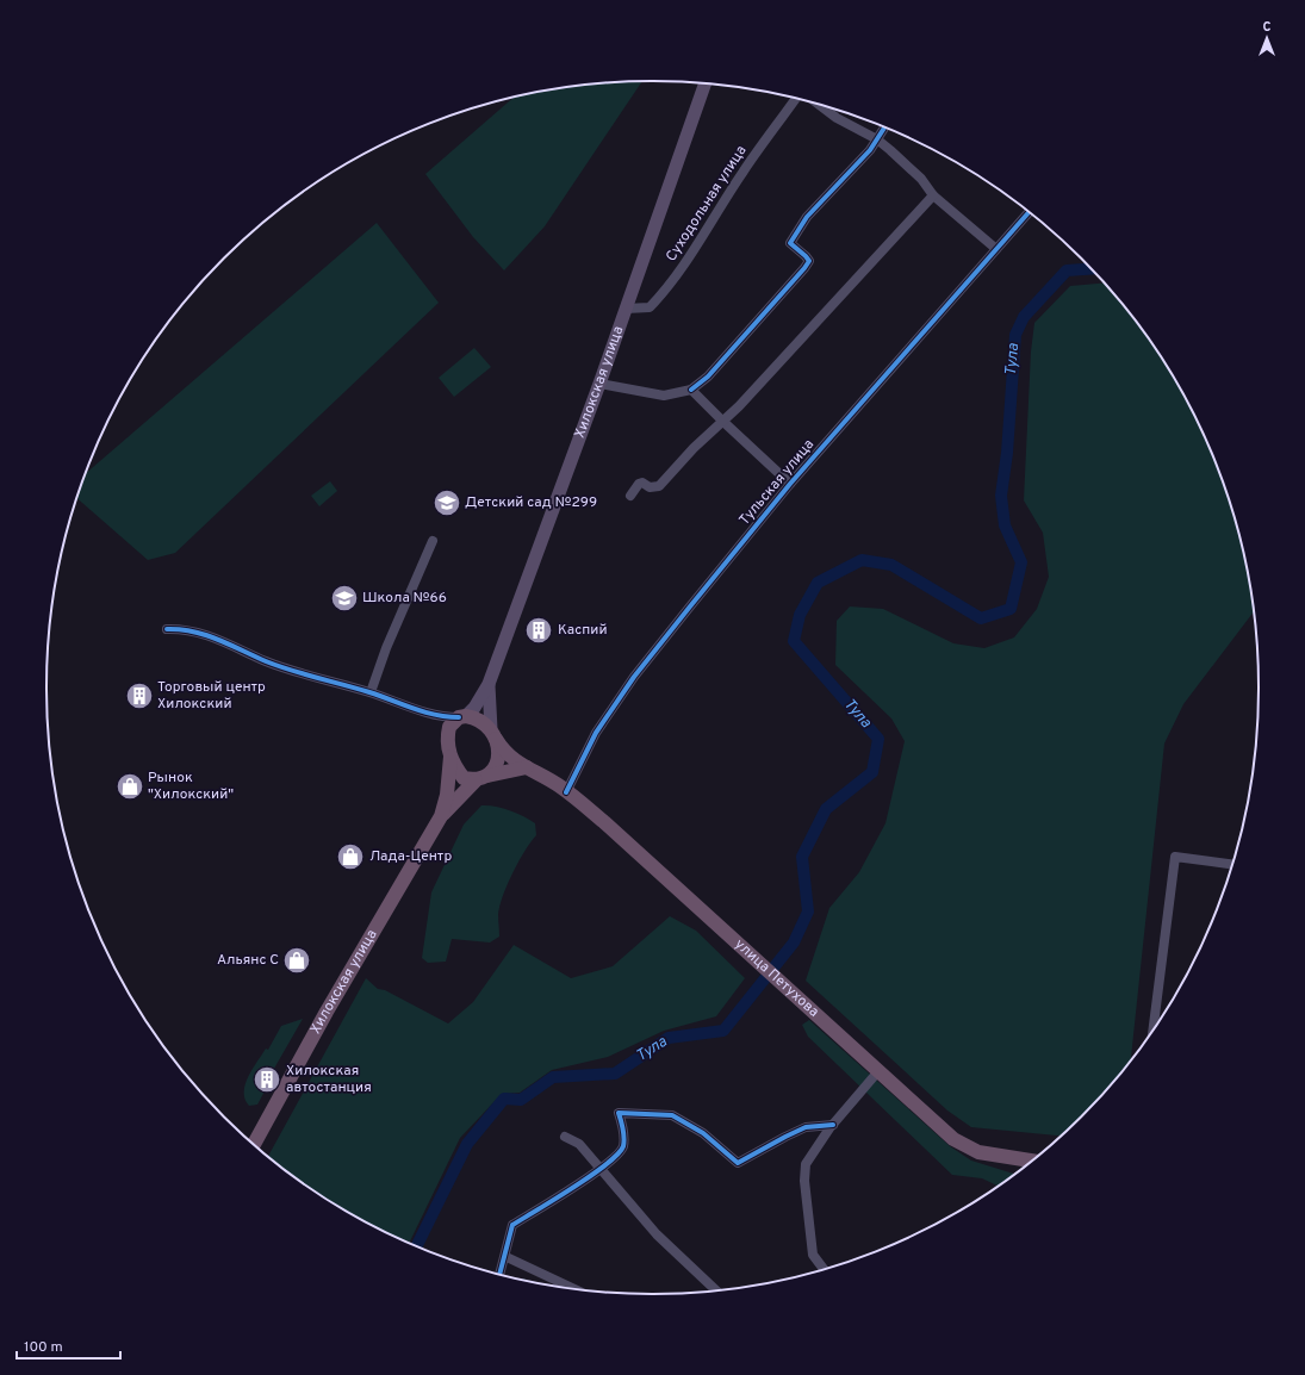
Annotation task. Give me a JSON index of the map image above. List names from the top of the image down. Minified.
{"streets":{"highway":["Хилокская улица","улица Петухова"],"street":["Суходольная улица","Тульская улица"]},"crossings":[["Суходольная улица","Хилокская улица"],["Тульская улица","улица Петухова"]],"water":["Тула"],"places":{"school or university":["Детский сад №299","Школа №66"],"building":["Каспий","Торговый центр Хилокский","Хилокская автостанция"],"shop":["Рынок \"Хилокский\"","Лада-Центр","Альянс С"]},"scale_bar":"100 m","north":"top"}
